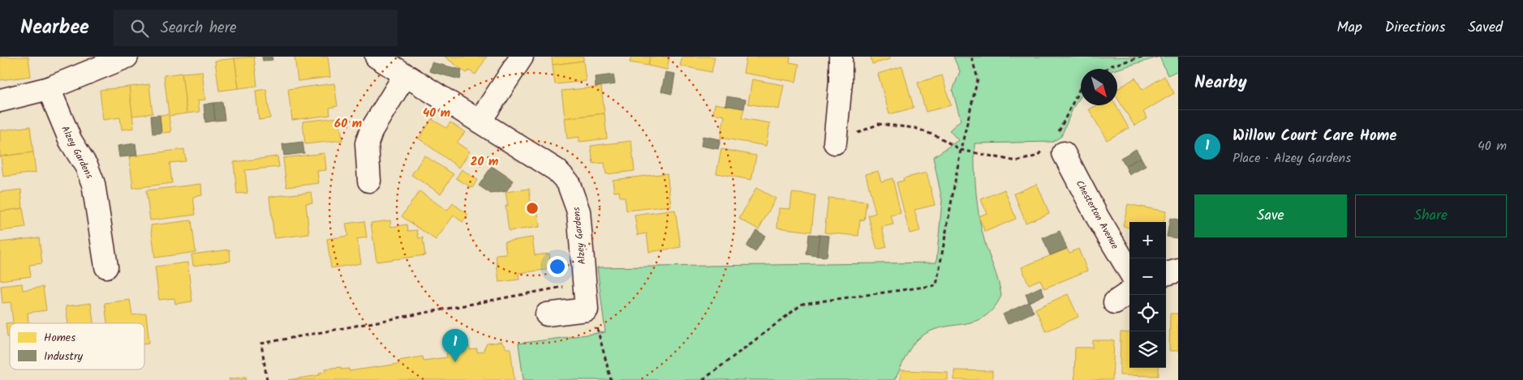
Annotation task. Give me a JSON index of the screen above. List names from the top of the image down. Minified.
{"streets":{"street":["Alzey Gardens","Chesterton Avenue"]},"legend":["Homes","Industry"],"north":"bottom right","page":{"header":"Nearbee","search":"Search here","nav":["Map","Directions","Saved"],"heading":"Nearby","list":[{"mark":"1","name":"Willow Court Care Home","note":"Place · Alzey Gardens","value":"40 m"}],"buttons":["Save","Share"],"map_buttons":["+","−"],"pins":"1"},"rings":["40 m","60 m","20 m"]}
